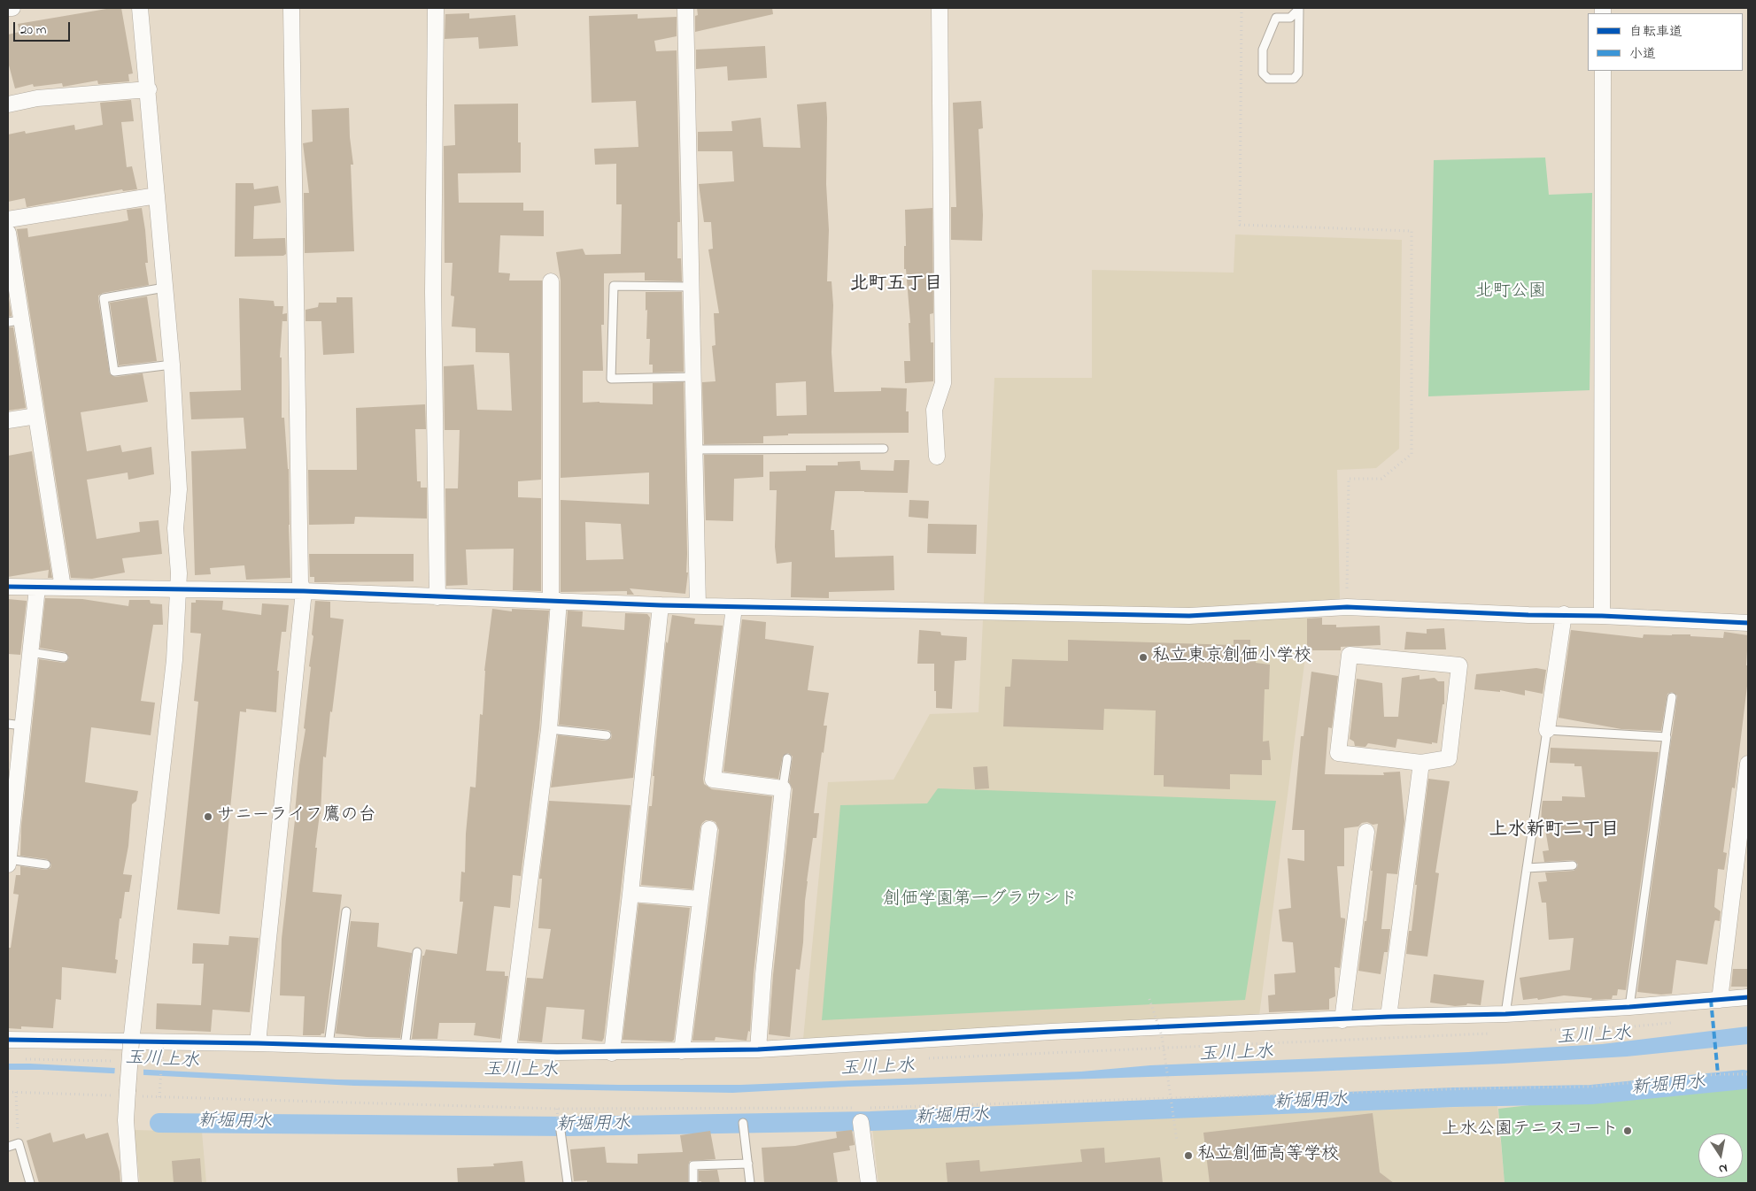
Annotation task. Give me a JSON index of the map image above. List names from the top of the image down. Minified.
{"districts":["北町五丁目","上水新町二丁目"],"water":["玉川上水","新堀用水"],"parks":["北町公園","創価学園第一グラウンド"],"places":["私立東京創価小学校","サニーライフ鷹の台","上水公園テニスコート","私立創価高等学校"],"legend":["自転車道","小道"],"scale_bar":"20 m","north":"bottom"}
